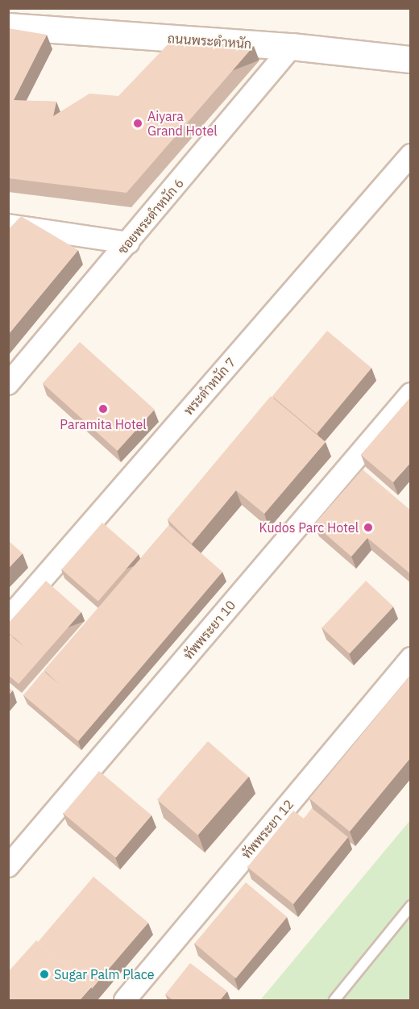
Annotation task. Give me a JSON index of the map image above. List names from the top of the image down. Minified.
{"streets":{"street":["ถนนพระตำหนัก","ซอยพระตำหนัก 6","พระตำหนัก 7","ทัพพระยา 10","ทัพพระยา 12"]},"crossings":[["ถนนพระตำหนัก","ซอยพระตำหนัก 6"]],"places":["Aiyara Grand Hotel","Paramita Hotel","Kudos Parc Hotel","Sugar Palm Place"]}
